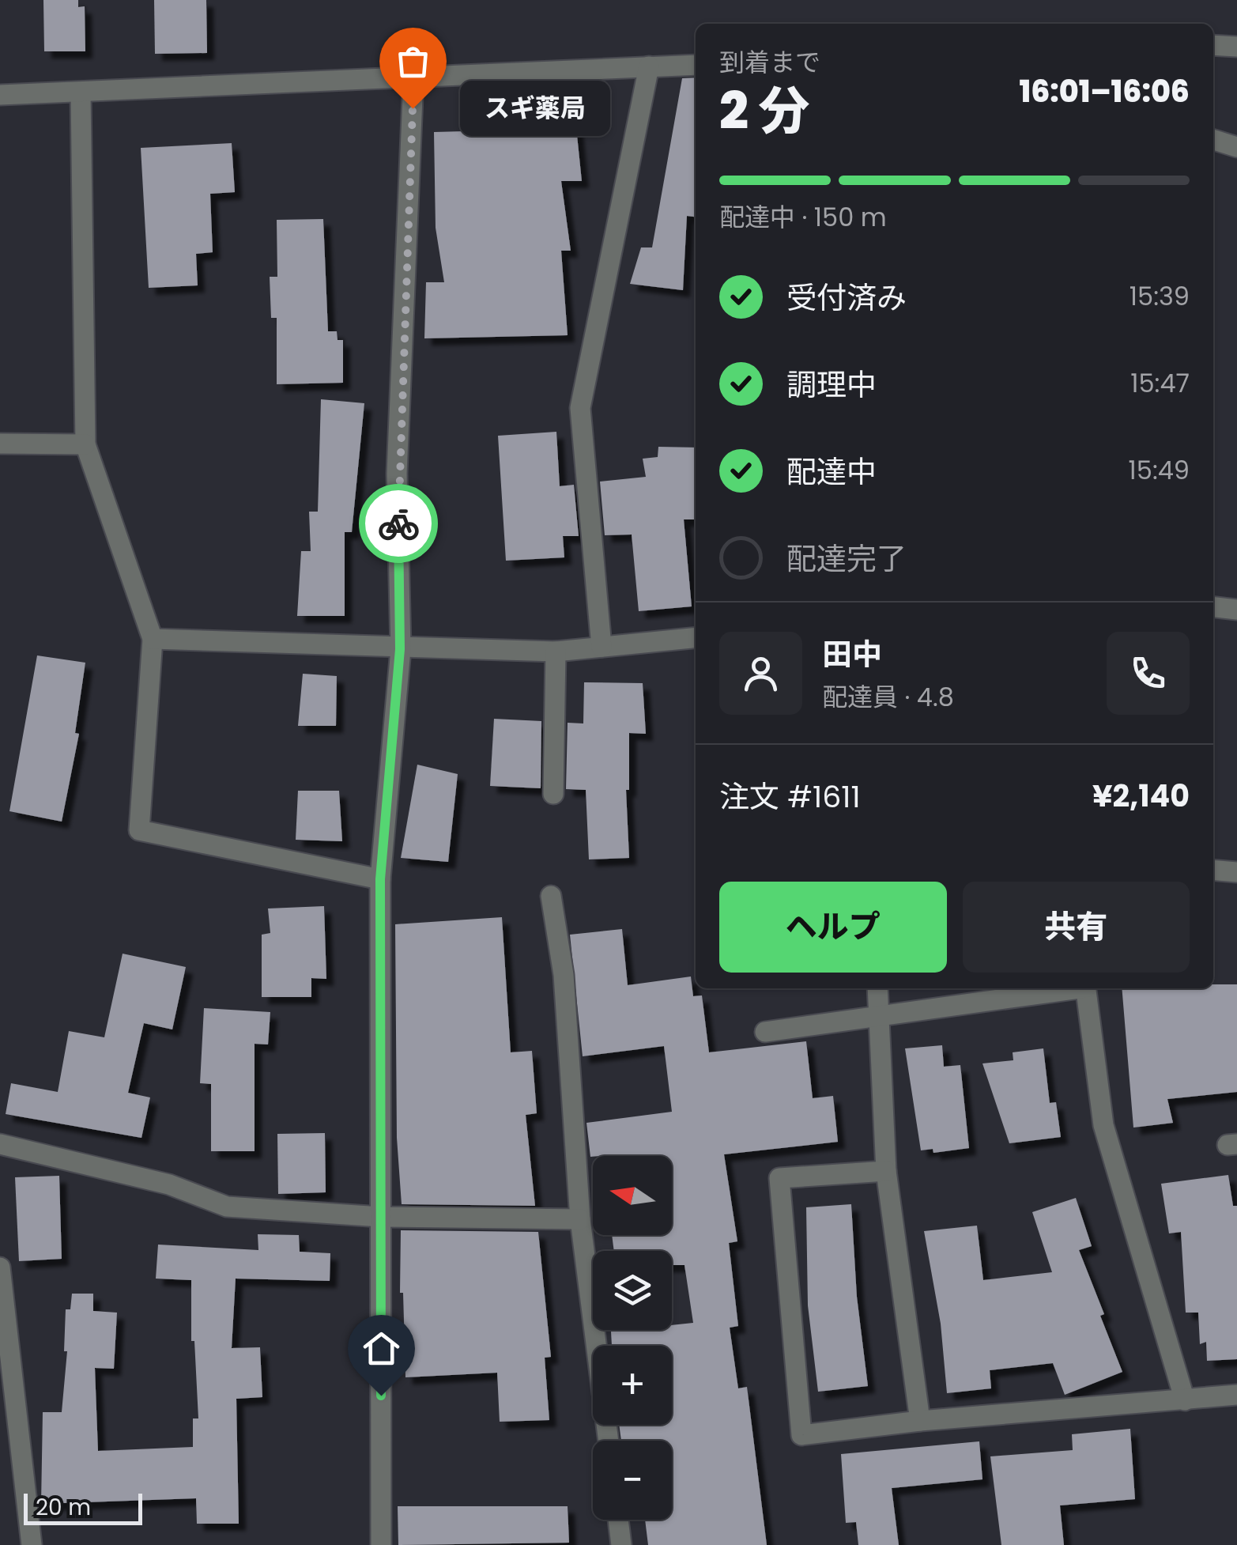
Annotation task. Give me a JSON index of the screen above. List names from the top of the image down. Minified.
{"places":["スギ薬局"],"scale_bar":"20 m","north":"left","page":{"heading":["2 分","到着まで","16:01–16:06"],"panel":["田中","配達員 · 4.8","注文 #1611","¥2,140"],"bubble":"スギ薬局","bar":"配達中 · 150 m","list":[["受付済み","15:39"],["調理中","15:47"],["配達中","15:49"],"配達完了"],"buttons":["ヘルプ","共有"],"map_buttons":["+","−"],"scale":"20 m"}}
